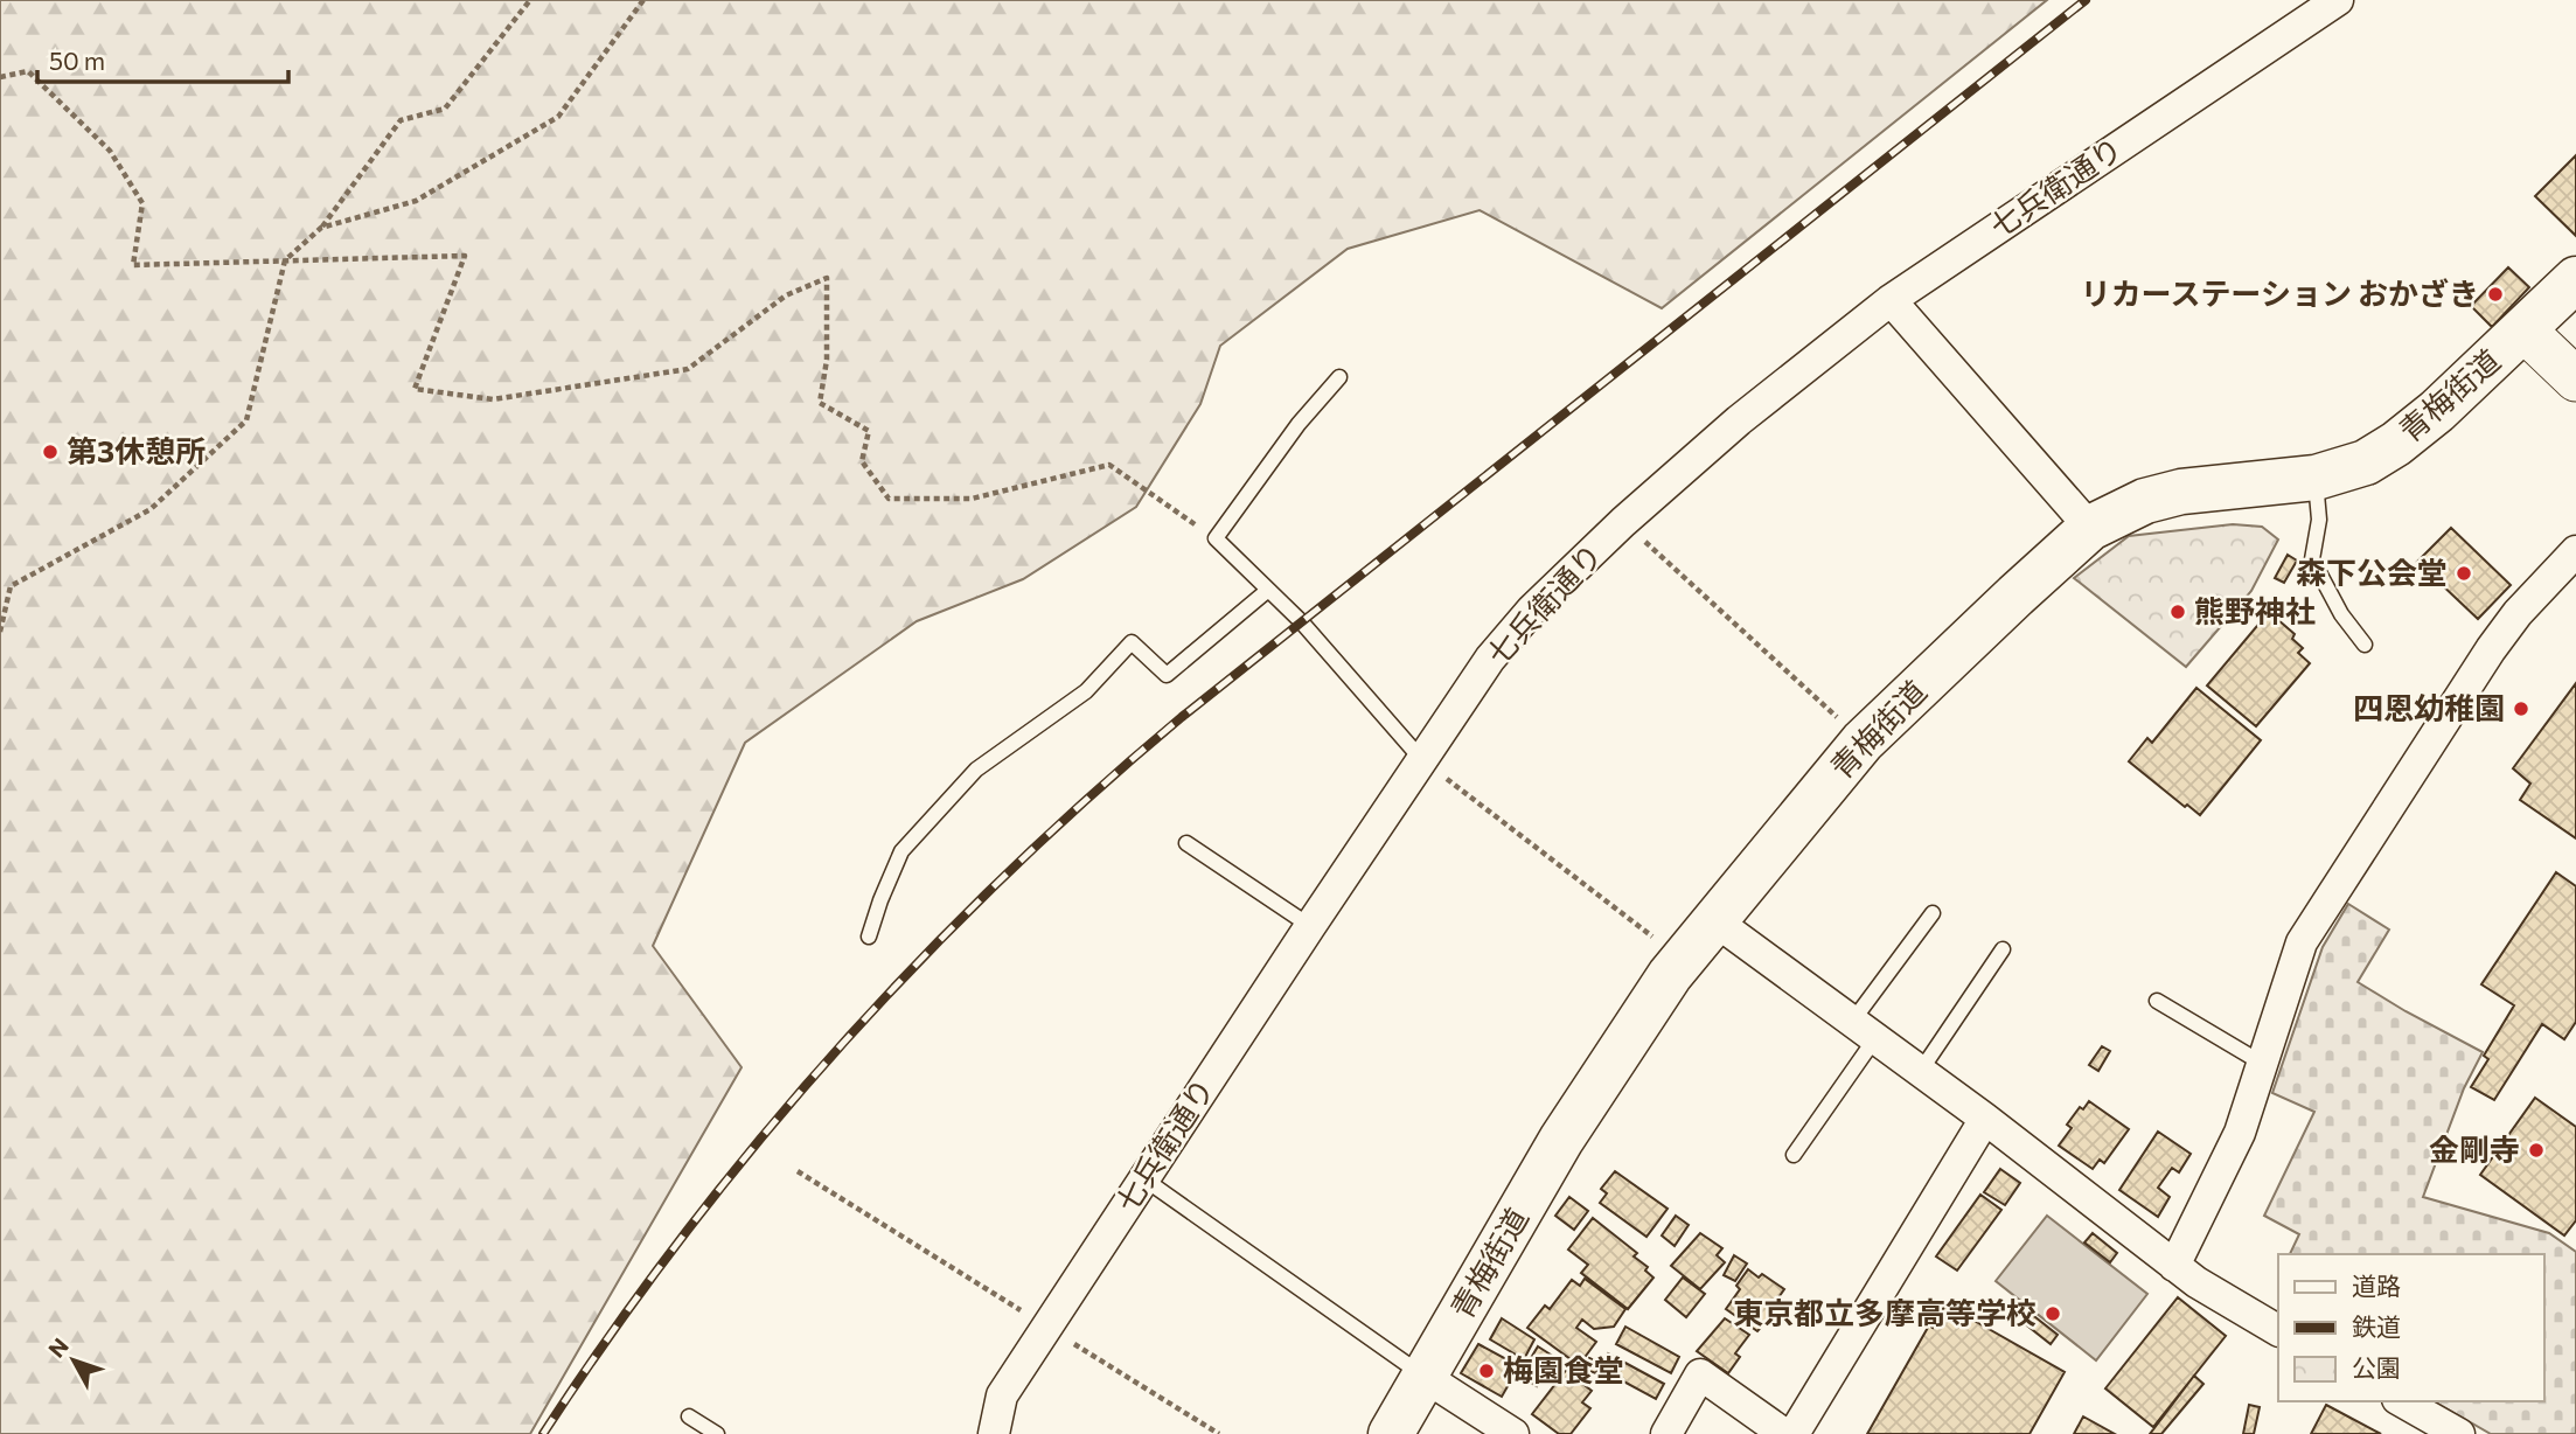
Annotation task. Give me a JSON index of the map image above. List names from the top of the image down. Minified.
{"streets":{"highway":["青梅街道"],"street":["七兵衛通り"]},"places":["リカーステーション おかざき","第3休憩所","森下公会堂","熊野神社","四恩幼稚園","金剛寺","東京都立多摩高等学校","梅園食堂"],"legend":["道路","鉄道","公園"],"scale_bar":"50 m","north":"top left"}
